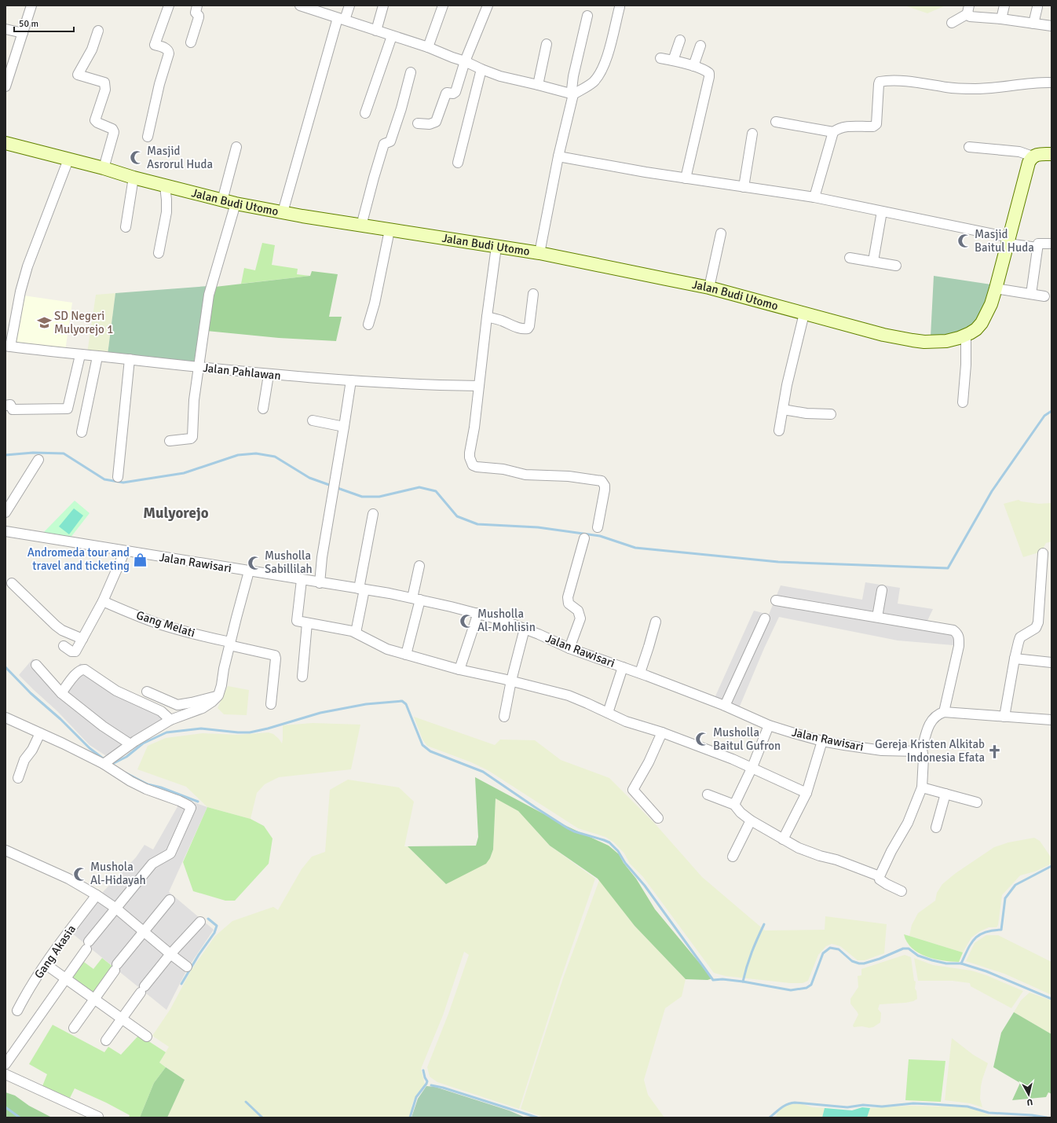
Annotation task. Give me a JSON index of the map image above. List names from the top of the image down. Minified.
{"streets":{"street":["Jalan Budi Utomo","Jalan Pahlawan","Jalan Rawisari","Gang Melati","Gang Akasia"]},"districts":["Mulyorejo"],"places":{"mosque":["Masjid Asrorul Huda","Masjid Baitul Huda","Musholla Sabillilah","Musholla Al-Mohlisin","Musholla Baitul Gufron","Mushola Al-Hidayah"],"school or university":["SD Negeri Mulyorejo 1"],"shop":["Andromeda tour and travel and ticketing"],"church":["Gereja Kristen Alkitab Indonesia Efata"]},"scale_bar":"50 m","north":"bottom"}
